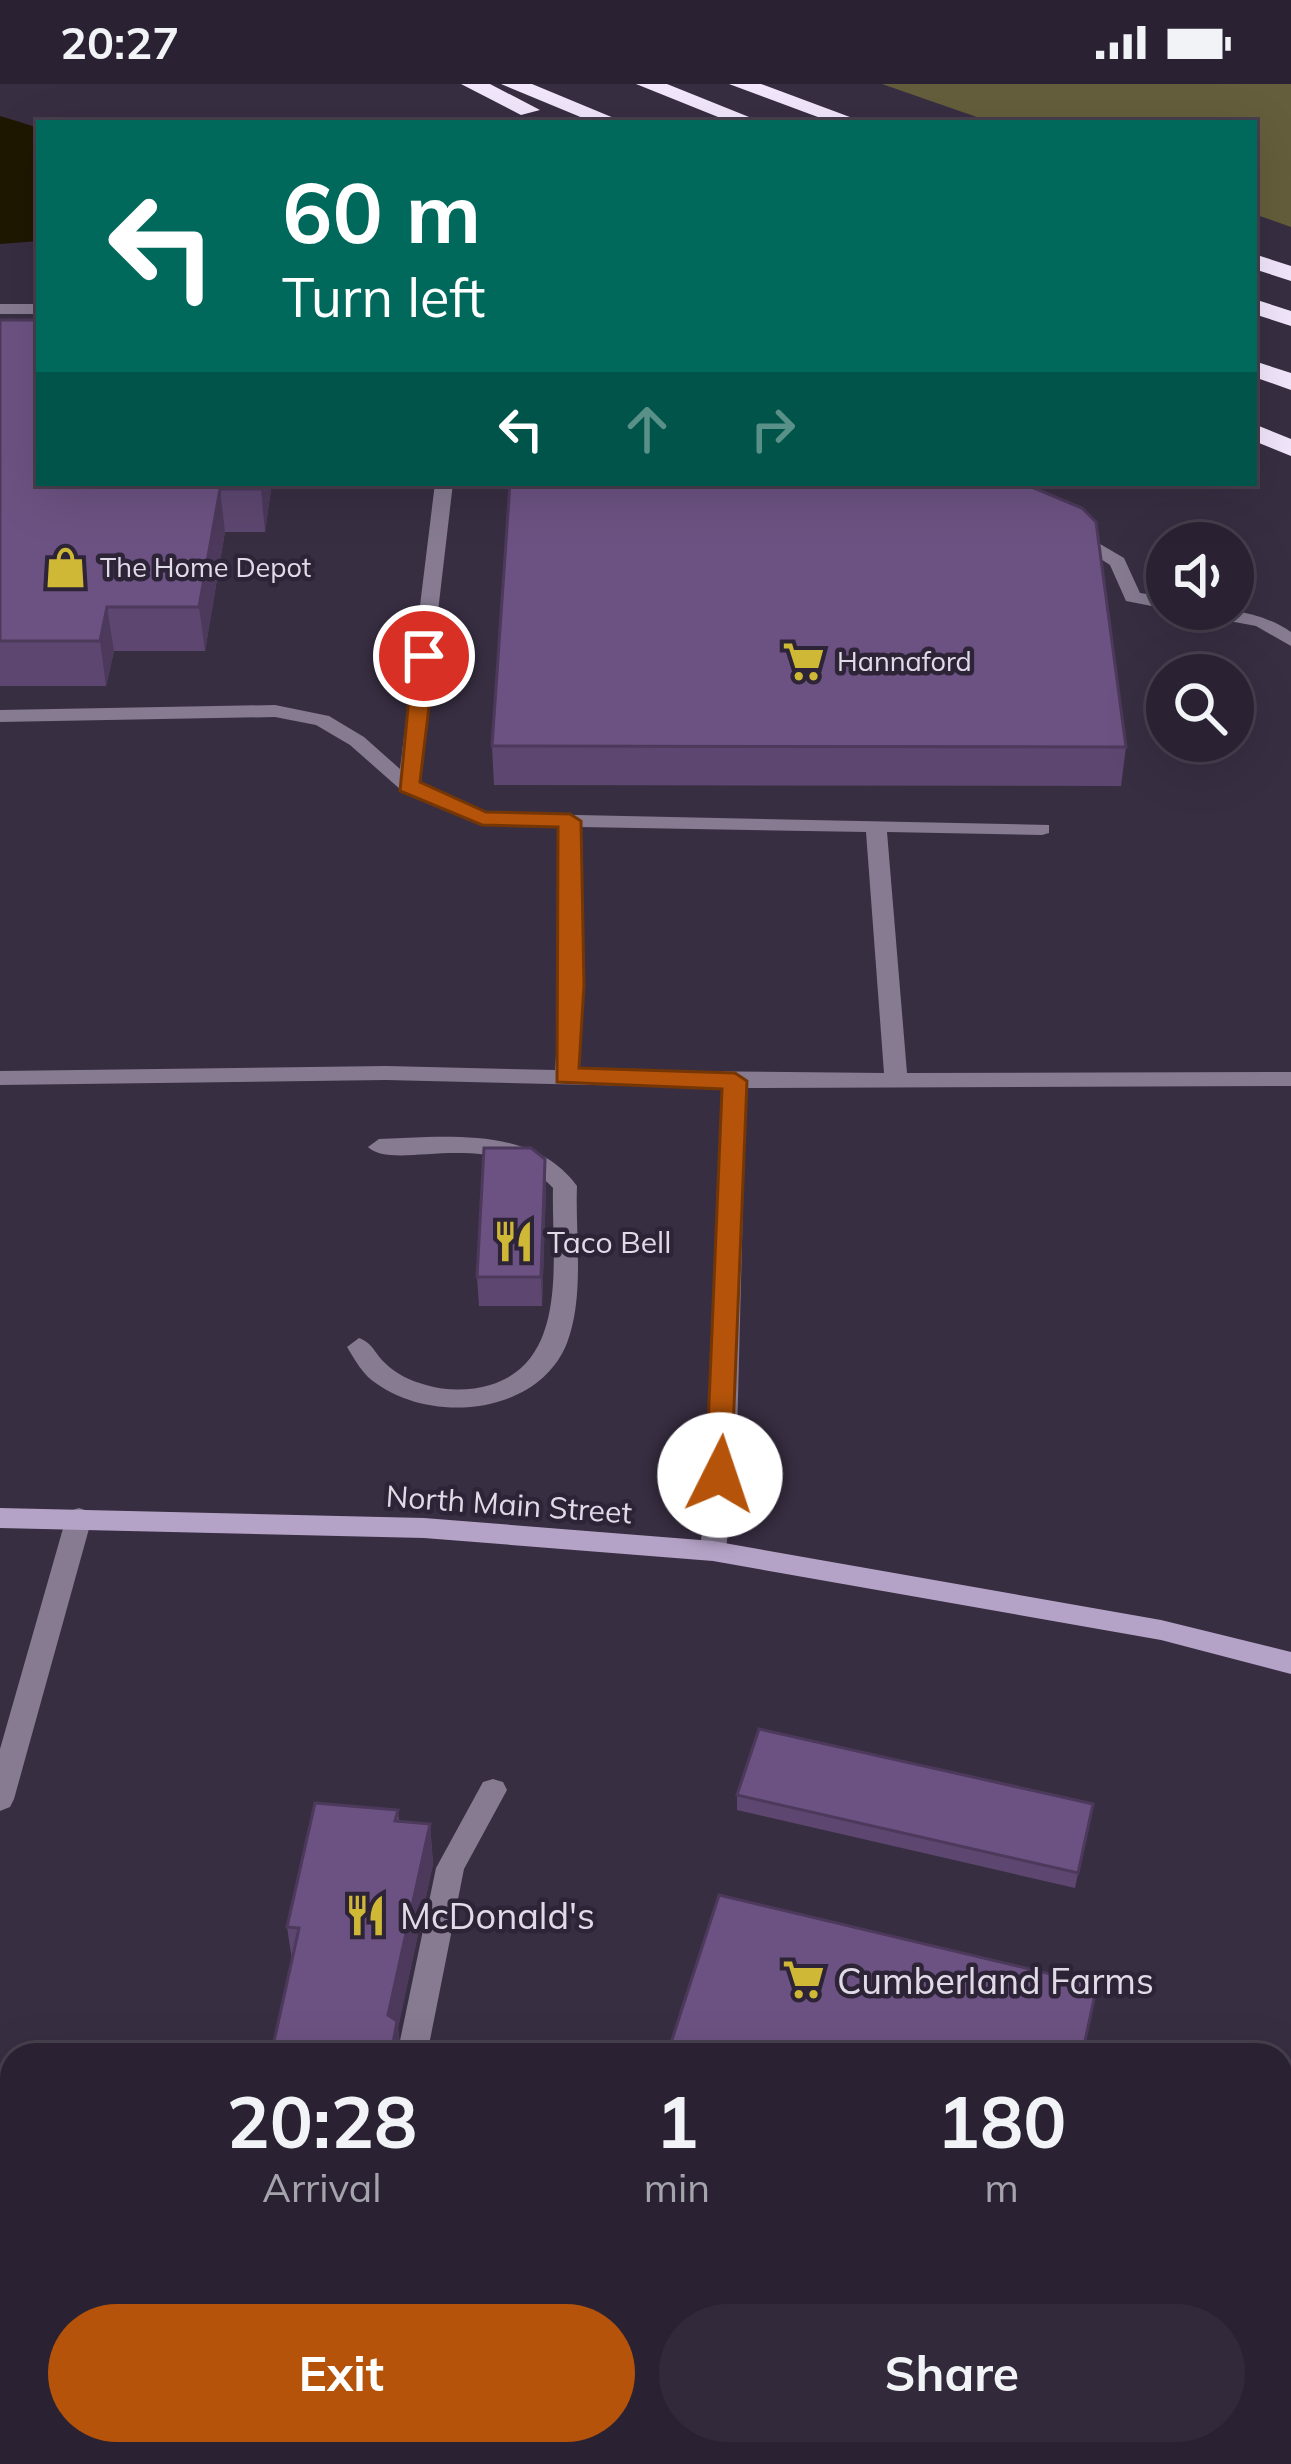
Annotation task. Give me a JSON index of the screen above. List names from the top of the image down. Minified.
{"streets":{"main road":["North Main Street"]},"places":{"shop":["The Home Depot"],"supermarket":["Hannaford","Cumberland Farms"],"restaurant":["Taco Bell","McDonald's"]},"page":{"status":"20:27","turn":["60 m","Turn left"],"eta":["20:28","Arrival","1","min","180","m"],"buttons":["Exit","Share"]}}
